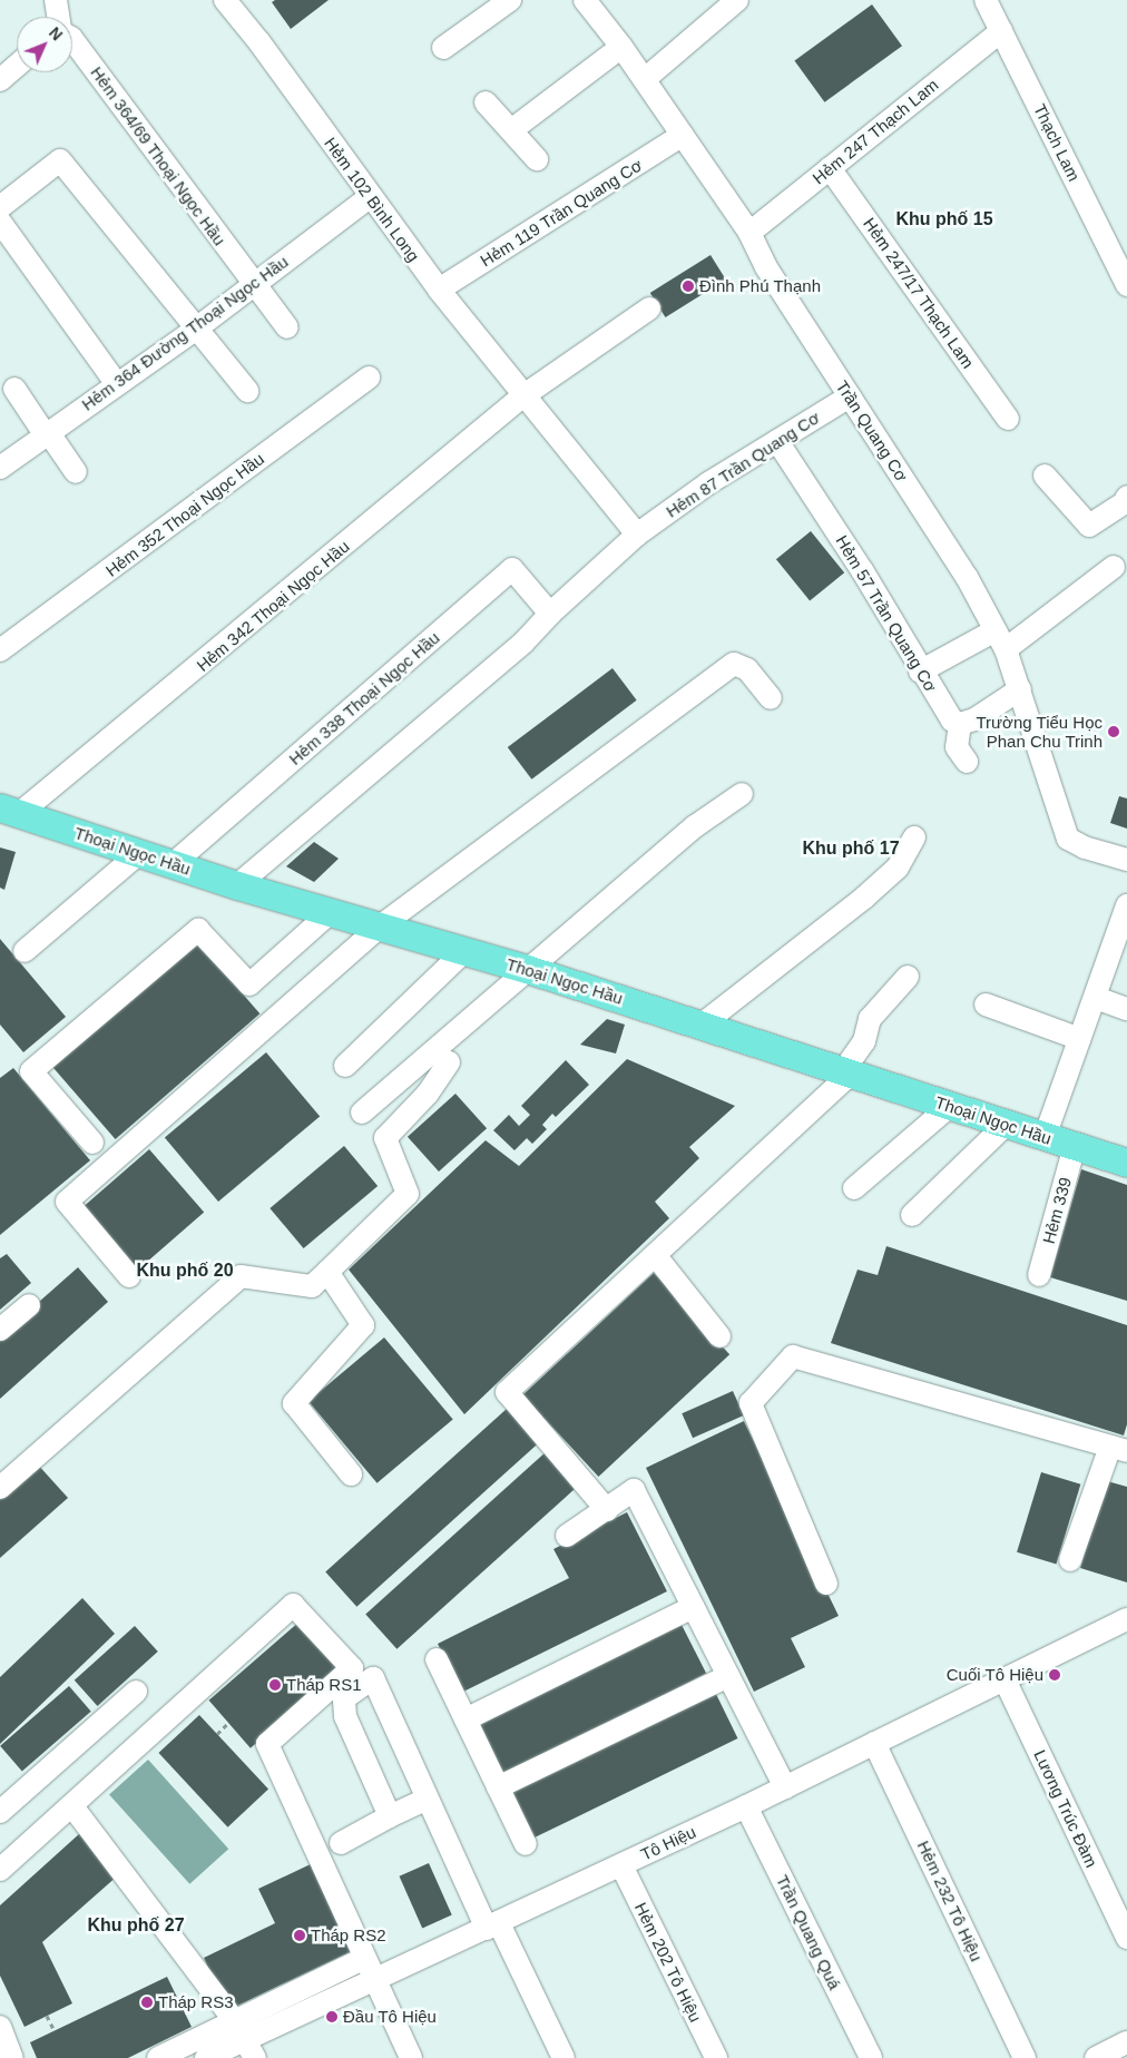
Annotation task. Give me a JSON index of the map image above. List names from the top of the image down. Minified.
{"streets":{"main road":["Thoại Ngọc Hầu"],"street":["Hẻm 247 Thạch Lam","Thạch Lam","Hẻm 364/69 Thoại Ngọc Hầu","Hẻm 102 Bình Long","Hẻm 119 Trần Quang Cơ","Hẻm 247/17 Thạch Lam","Hẻm 364 Đường Thoại Ngọc Hầu","Trần Quang Cơ","Hẻm 87 Trần Quang Cơ","Hẻm 352 Thoại Ngọc Hầu","Hẻm 342 Thoại Ngọc Hầu","Hẻm 57 Trần Quang Cơ","Hẻm 338 Thoại Ngọc Hầu","Hẻm 339","Lương Trúc Đàm","Tô Hiệu","Hẻm 232 Tô Hiệu","Trần Quang Quá","Hẻm 202 Tô Hiệu"]},"crossings":[["Hẻm 247 Thạch Lam","Thạch Lam"],["Hẻm 247 Thạch Lam","Hẻm 247/17 Thạch Lam"],["Hẻm 247 Thạch Lam","Trần Quang Cơ"],["Hẻm 364/69 Thoại Ngọc Hầu","Hẻm 364 Đường Thoại Ngọc Hầu"],["Hẻm 102 Bình Long","Hẻm 119 Trần Quang Cơ"],["Hẻm 102 Bình Long","Hẻm 364 Đường Thoại Ngọc Hầu"],["Hẻm 102 Bình Long","Hẻm 87 Trần Quang Cơ"],["Hẻm 102 Bình Long","Hẻm 342 Thoại Ngọc Hầu"],["Hẻm 119 Trần Quang Cơ","Trần Quang Cơ"],["Trần Quang Cơ","Hẻm 87 Trần Quang Cơ"],["Hẻm 87 Trần Quang Cơ","Hẻm 57 Trần Quang Cơ"],["Hẻm 87 Trần Quang Cơ","Hẻm 338 Thoại Ngọc Hầu"],["Hẻm 87 Trần Quang Cơ","Thoại Ngọc Hầu"],["Hẻm 342 Thoại Ngọc Hầu","Thoại Ngọc Hầu"],["Hẻm 338 Thoại Ngọc Hầu","Thoại Ngọc Hầu"],["Thoại Ngọc Hầu","Hẻm 339"],["Lương Trúc Đàm","Tô Hiệu"],["Tô Hiệu","Hẻm 232 Tô Hiệu"],["Tô Hiệu","Trần Quang Quá"],["Tô Hiệu","Hẻm 202 Tô Hiệu"]],"districts":["Khu phố 15","Khu phố 17","Khu phố 20","Khu phố 27"],"places":["Đình Phú Thạnh","Trường Tiểu Học Phan Chu Trinh","Cuối Tô Hiệu","Tháp RS1","Tháp RS2","Tháp RS3","Đầu Tô Hiệu"],"north":"top right"}
